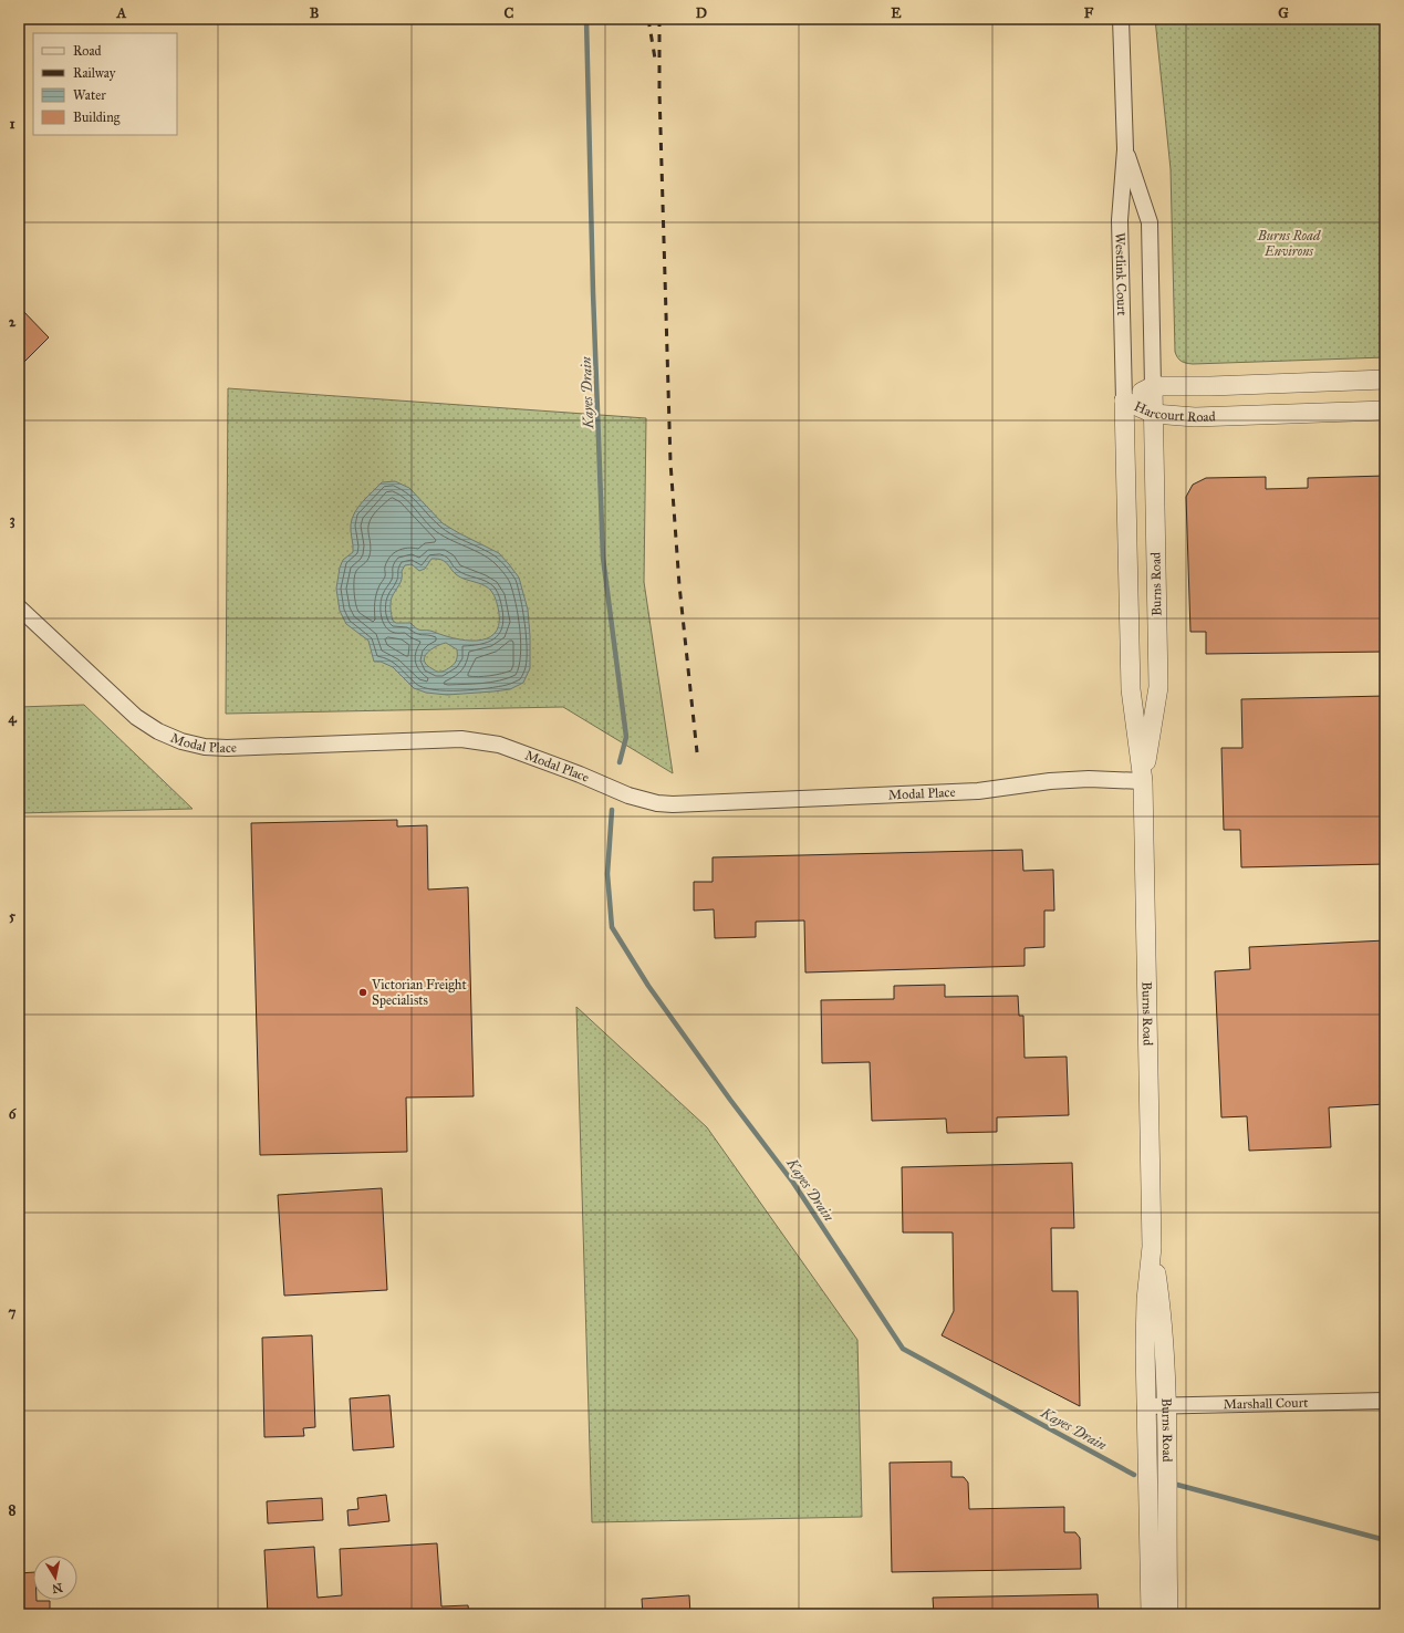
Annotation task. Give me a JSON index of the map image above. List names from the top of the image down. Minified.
{"streets":{"street":["Westlink Court","Harcourt Road","Burns Road","Modal Place","Marshall Court"]},"crossings":[["Westlink Court","Harcourt Road"],["Westlink Court","Burns Road"],["Harcourt Road","Burns Road"],["Burns Road","Modal Place"],["Burns Road","Marshall Court"]],"water":["Kayes Drain"],"parks":["Burns Road Environs"],"places":["Victorian Freight Specialists"],"legend":["Road","Railway","Water","Building"],"north":"bottom","grid":{"columns":["A","B","C","D","E","F","G"],"rows":["1","2","3","4","5","6","7","8"]}}
